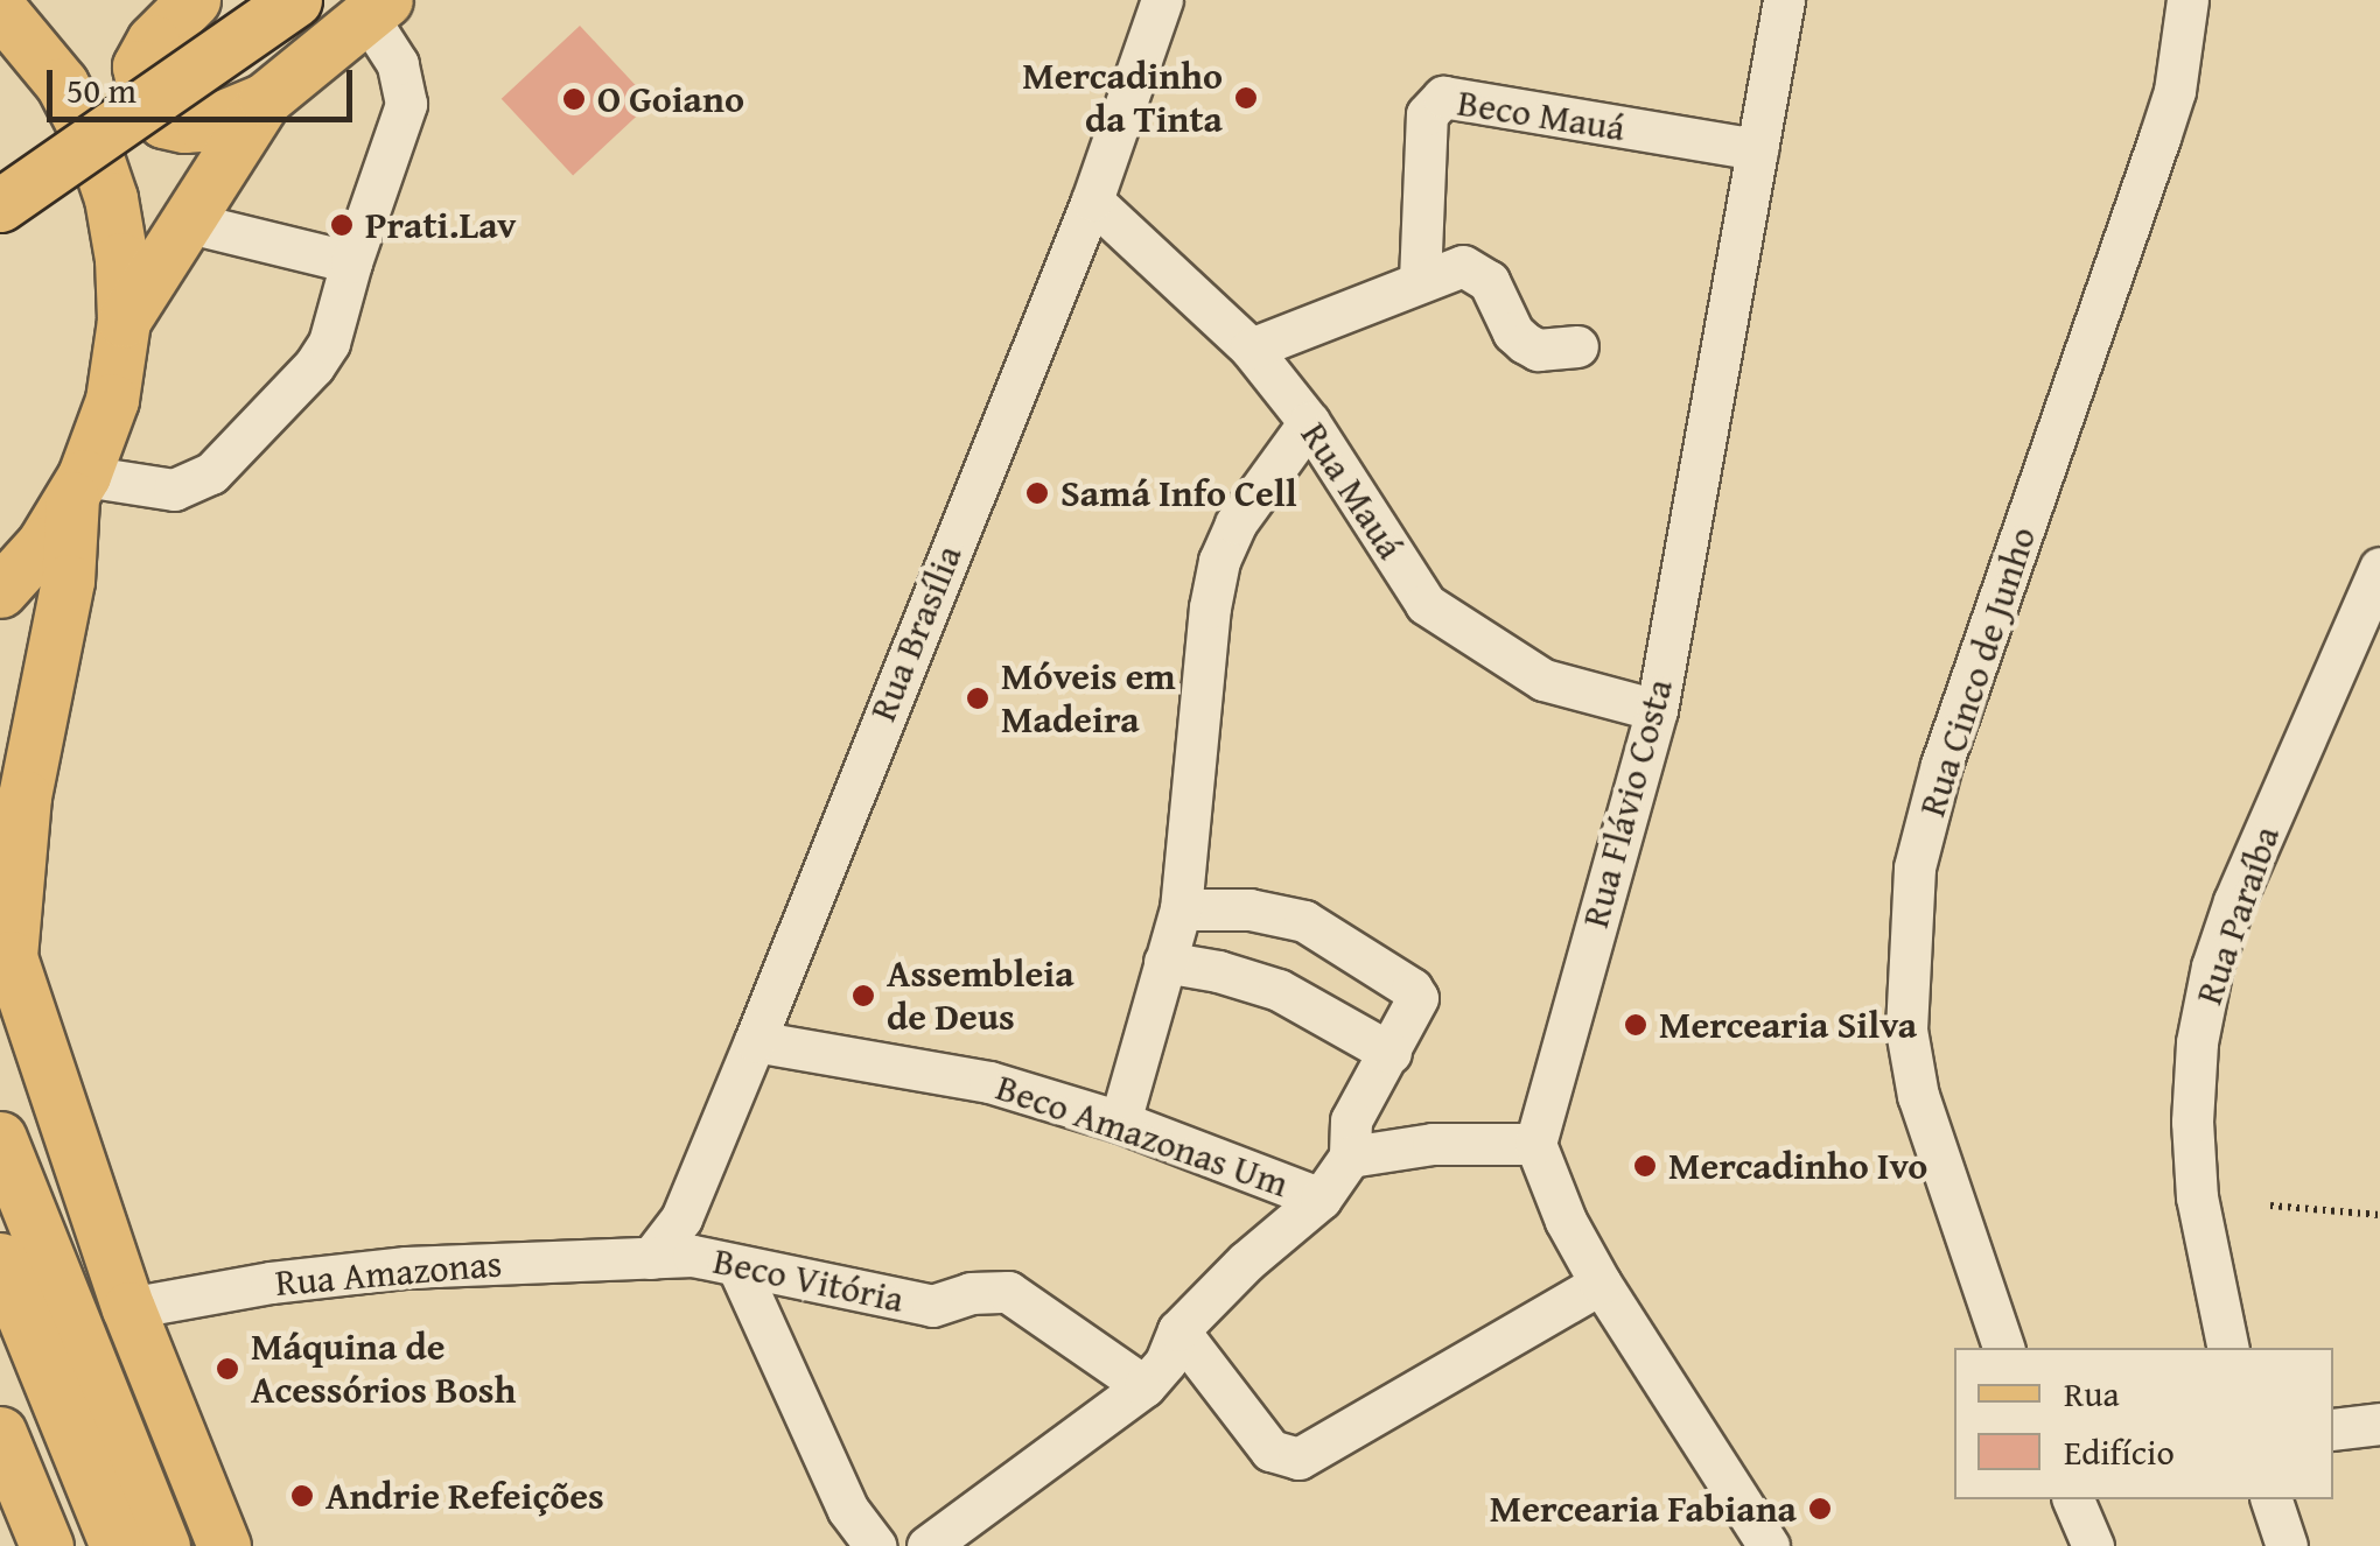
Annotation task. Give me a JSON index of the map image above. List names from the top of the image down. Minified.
{"streets":{"street":["Beco Mauá","Rua Mauá","Rua Brasília","Rua Cinco de Junho","Rua Flávio Costa","Rua Paraíba","Beco Amazonas Um","Rua Amazonas","Beco Vitória"]},"crossings":[["Beco Mauá","Rua Flávio Costa"],["Rua Mauá","Rua Brasília"],["Rua Mauá","Rua Flávio Costa"],["Rua Brasília","Beco Amazonas Um"],["Rua Brasília","Rua Amazonas"],["Rua Brasília","Beco Vitória"],["Rua Amazonas","Beco Vitória"]],"places":["Mercadinho da Tinta","O Goiano","Prati.Lav","Samá Info Cell","Móveis em Madeira","Assembleia de Deus","Mercearia Silva","Mercadinho Ivo","Máquina de Acessórios Bosh","Andrie Refeições","Mercearia Fabiana"],"legend":["Rua","Edifício"],"scale_bar":"50 m"}
